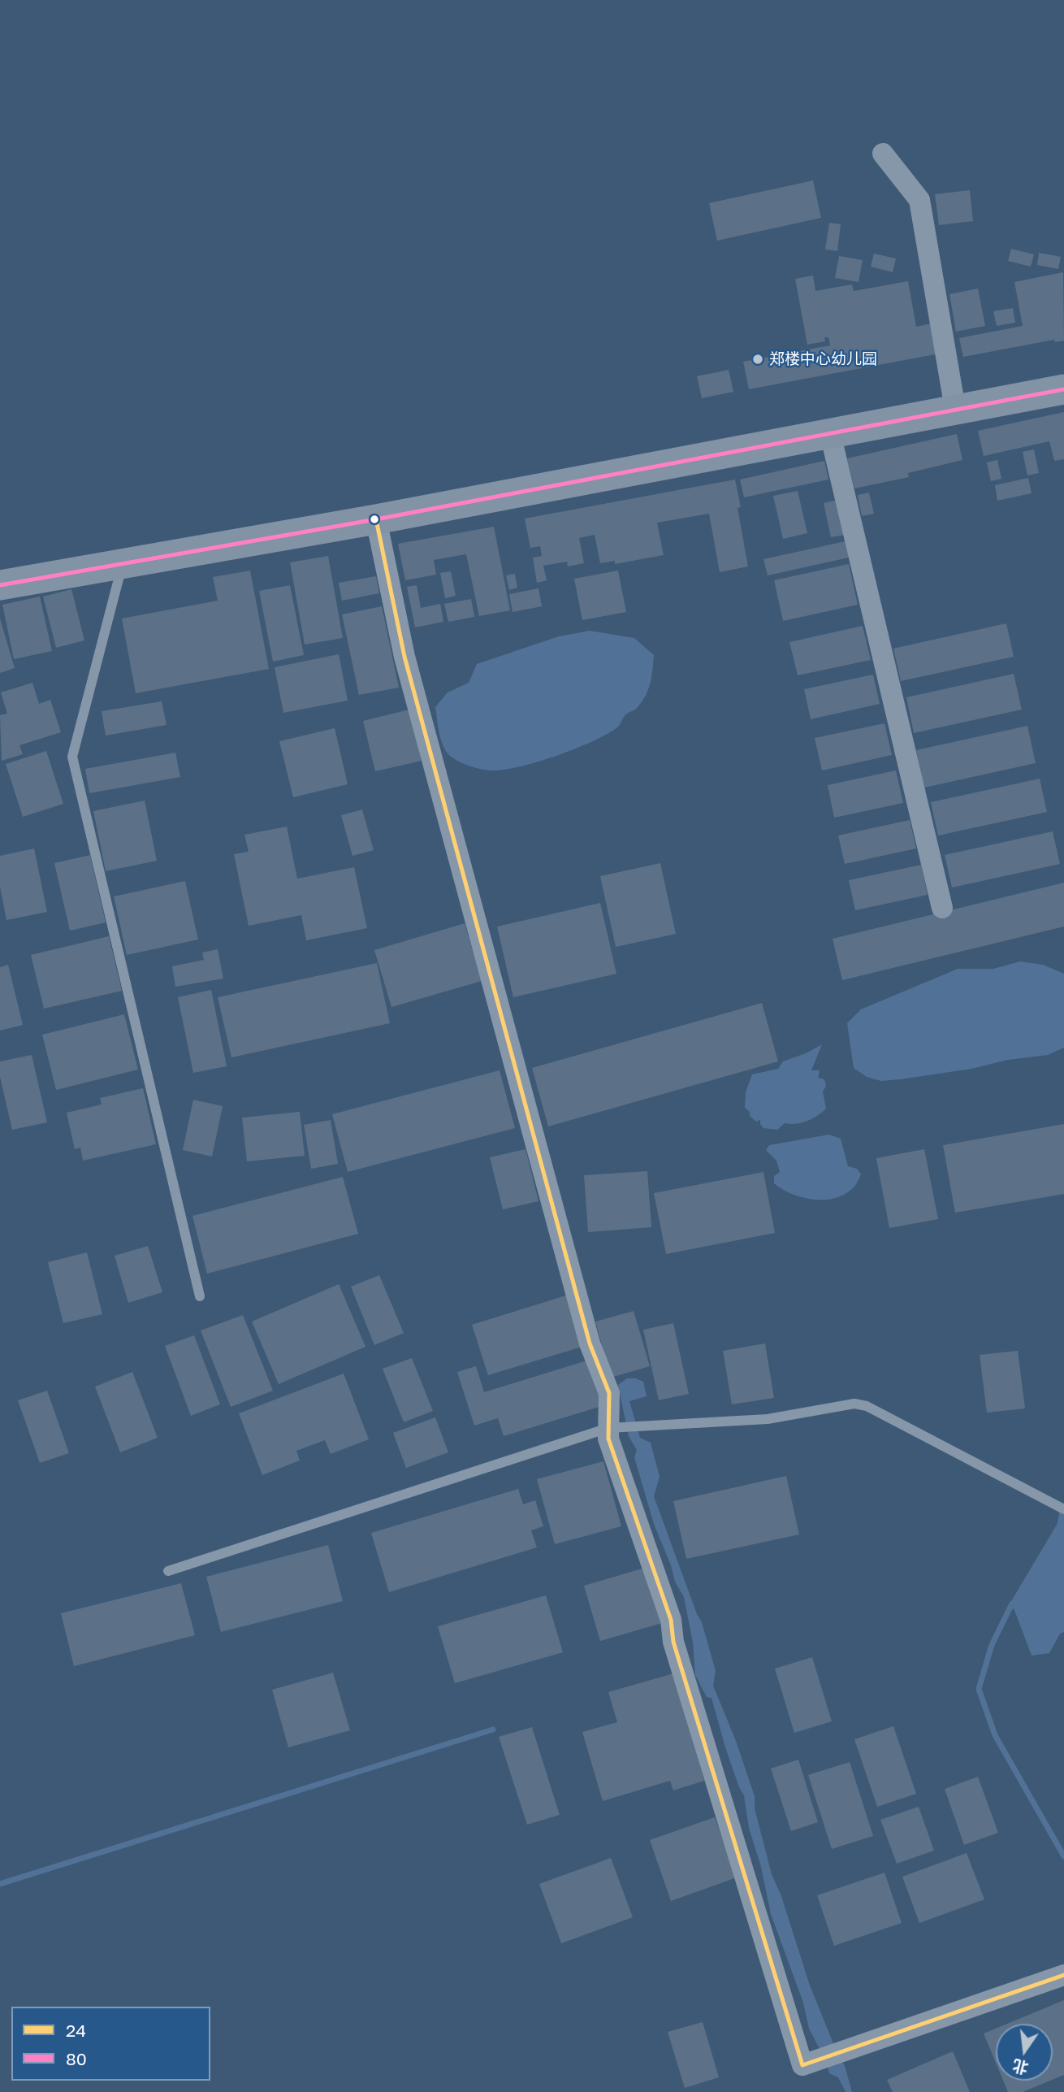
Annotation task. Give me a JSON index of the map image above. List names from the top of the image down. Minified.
{"places":["郑楼中心幼儿园"],"lines":["transit line 80","transit line 24"],"legend":["24","80"],"north":"bottom"}
